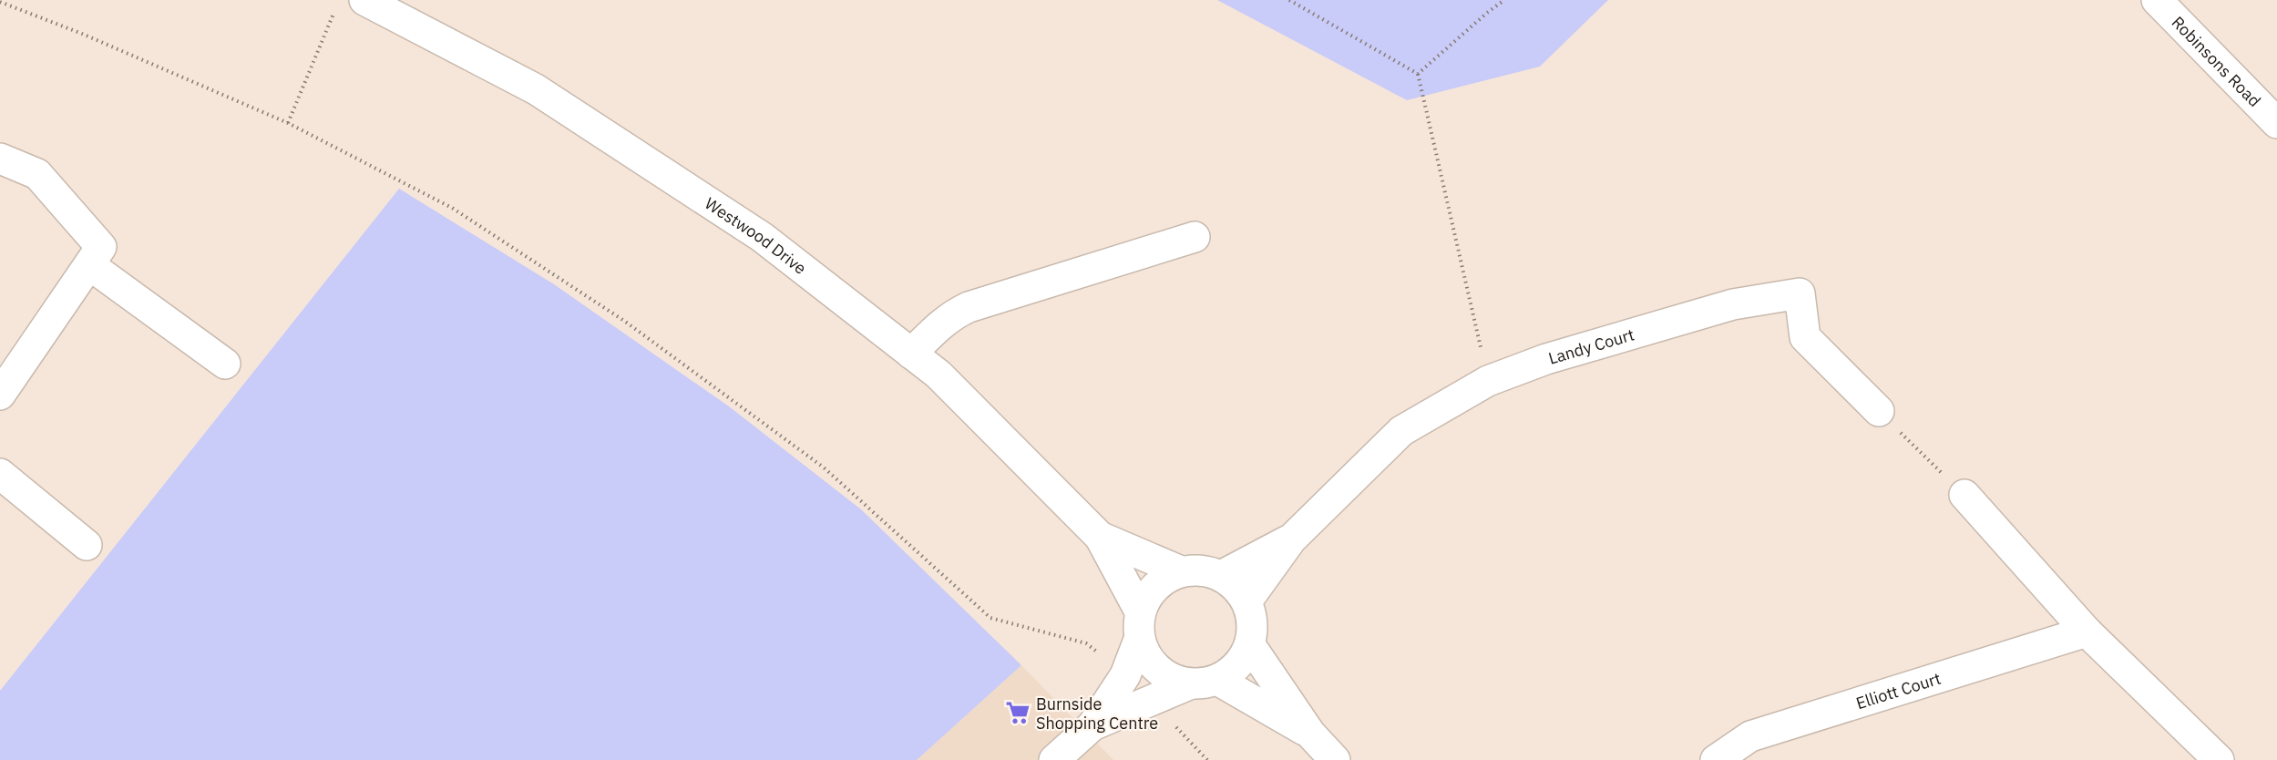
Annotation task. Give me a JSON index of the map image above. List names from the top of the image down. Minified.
{"streets":{"street":["Robinsons Road","Westwood Drive","Landy Court","Elliott Court"]},"crossings":[["Westwood Drive","Landy Court"]],"places":{"supermarket":["Burnside Shopping Centre"]}}
